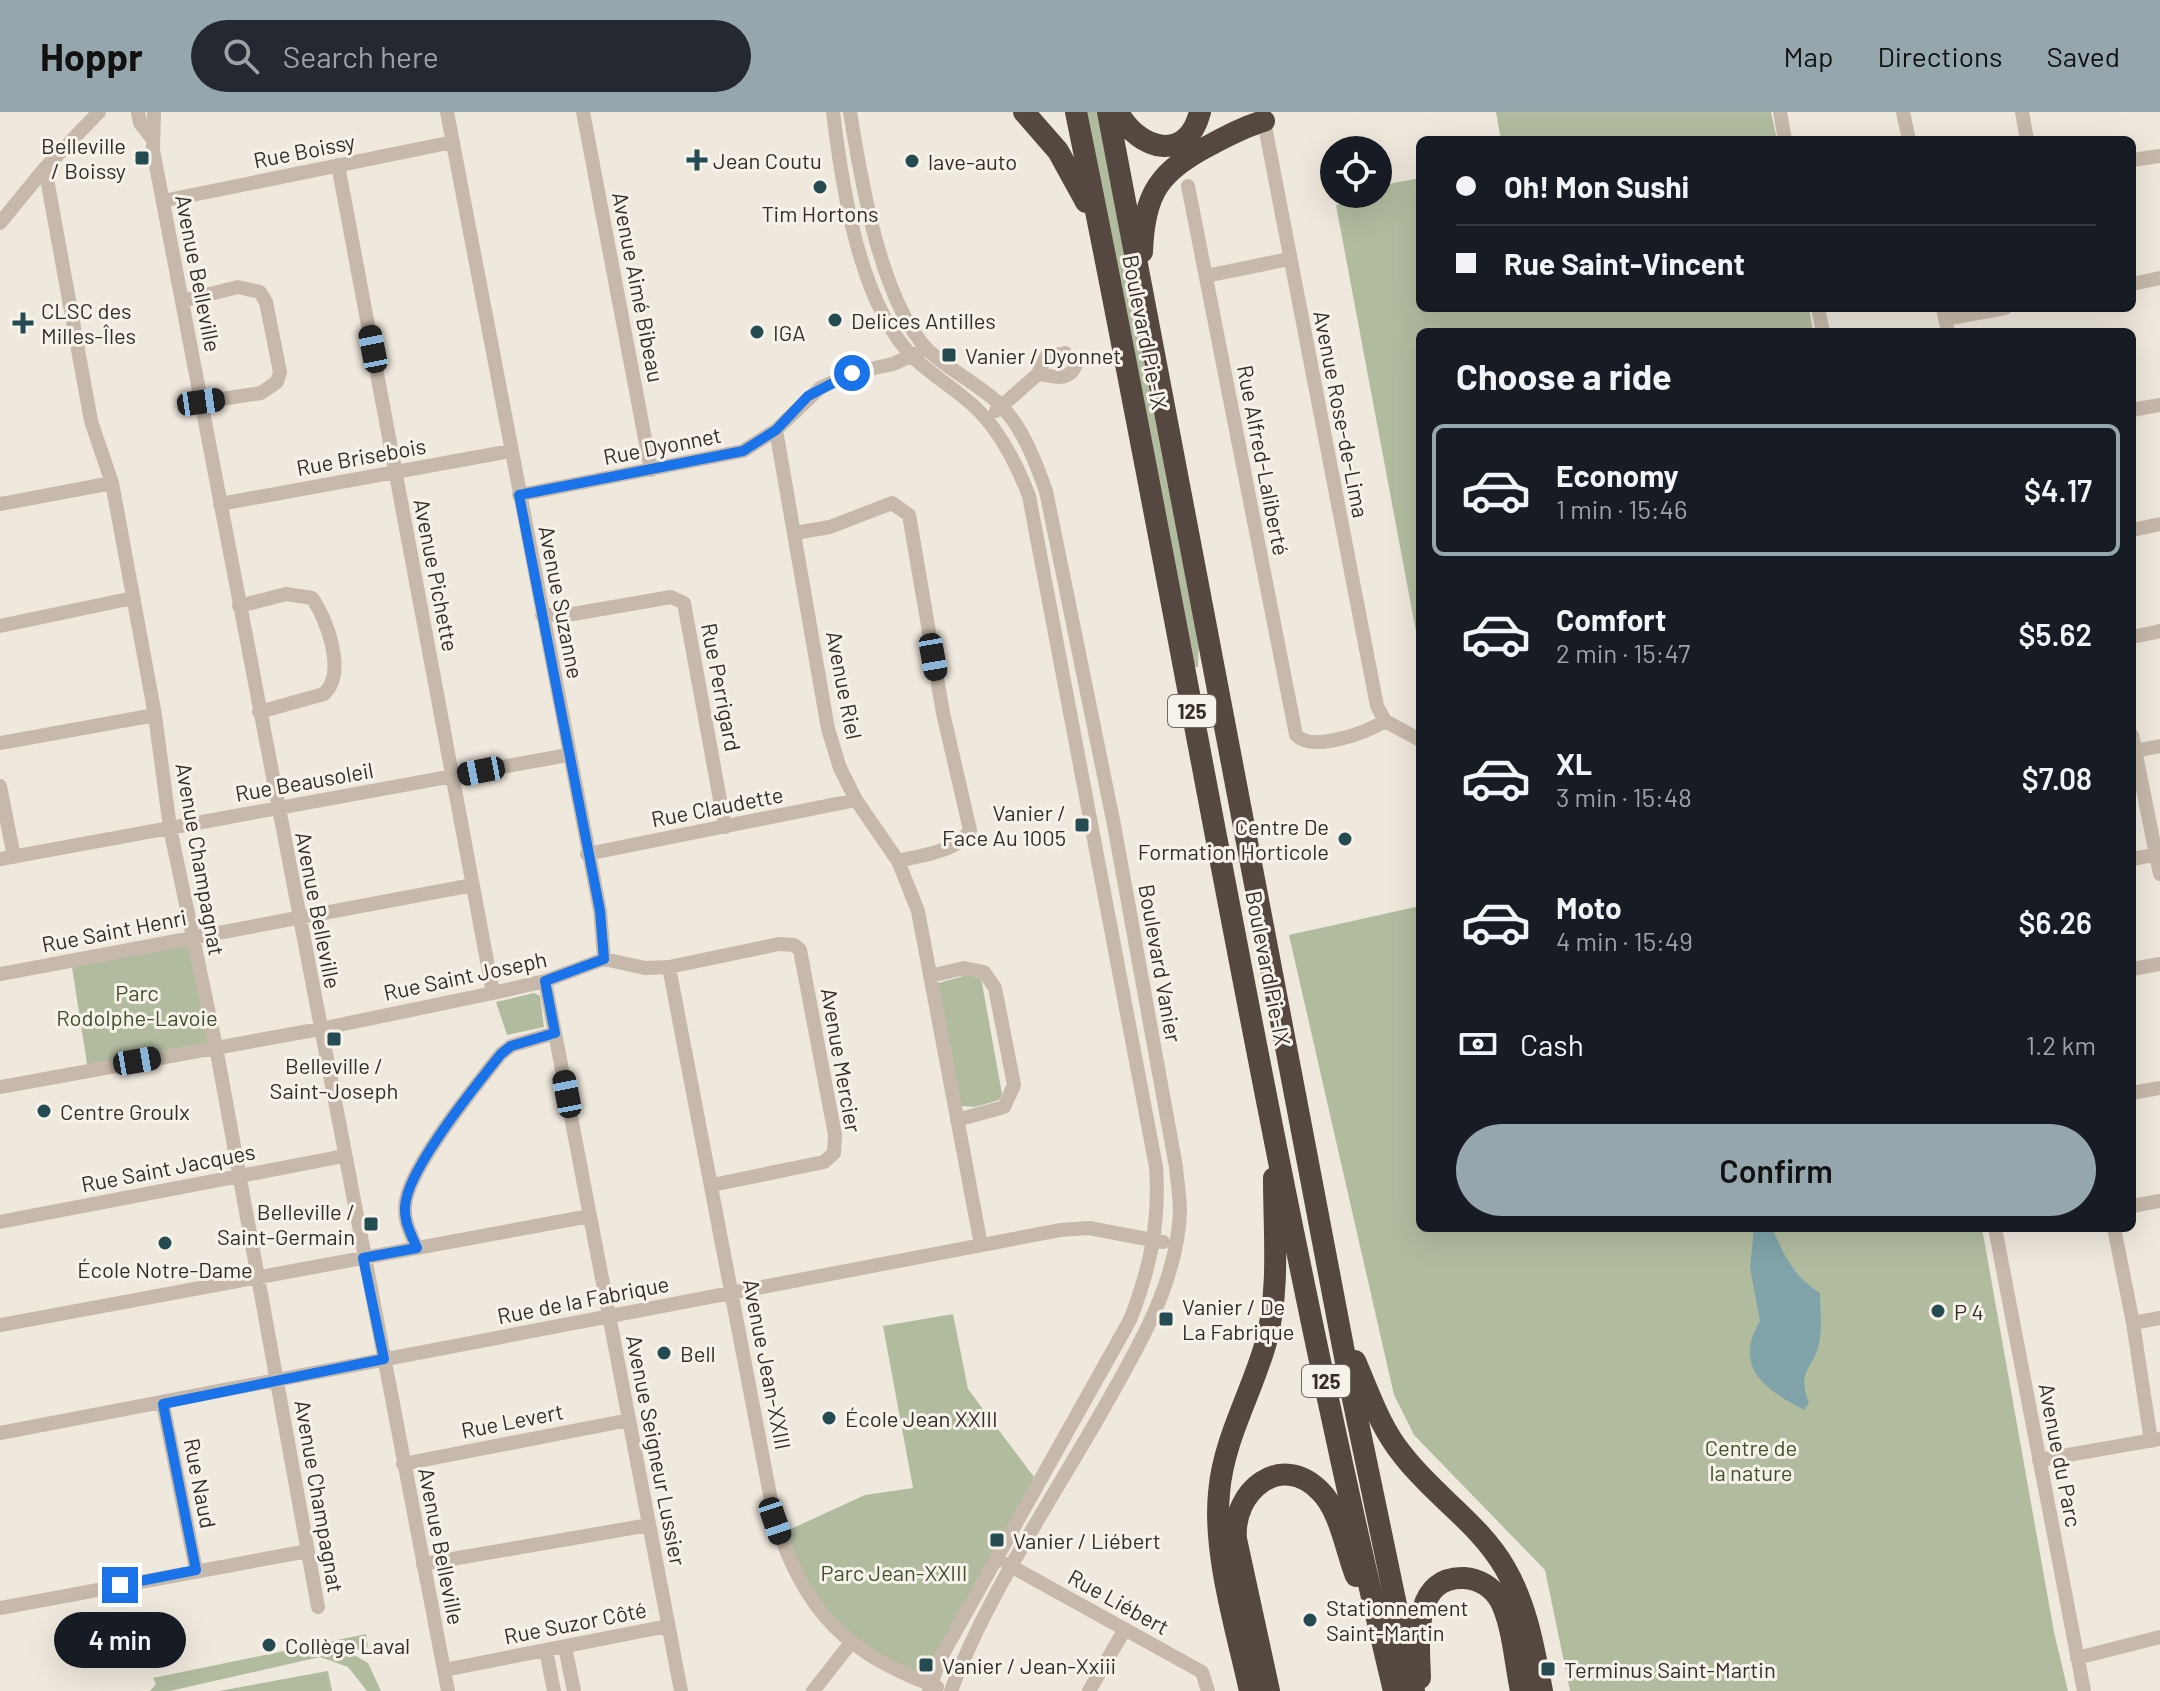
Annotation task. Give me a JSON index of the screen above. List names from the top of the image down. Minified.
{"streets":{"highway":["Boulevard Pie-IX","125"],"street":["Rue Boissy","Avenue Belleville","Avenue Aimé Bibeau","Avenue Rose-de-Lima","Rue Dyonnet","Rue Brisebois","Rue Alfred-Laliberté","Avenue Pichette","Avenue Suzanne","Avenue Riel","Rue Perrigard","Rue Beausoleil","Rue Claudette","Avenue Champagnat","Rue Saint Henri","Boulevard Vanier","Rue Saint Joseph","Avenue Mercier","Rue Saint Jacques","Rue de la Fabrique","Avenue Jean-XXIII","Rue Levert","Avenue Seigneur Lussier","Avenue du Parc","Rue Naud","Rue Liébert","Rue Suzor Côté"]},"crossings":[["Rue Boissy","Avenue Belleville"],["Rue Boissy","Avenue Pichette"],["Rue Boissy","Avenue Suzanne"],["Avenue Belleville","Rue Brisebois"],["Avenue Belleville","Rue Beausoleil"],["Avenue Belleville","Rue Saint Henri"],["Avenue Belleville","Rue Saint Joseph"],["Avenue Belleville","Rue Saint Jacques"],["Avenue Belleville","Rue de la Fabrique"],["Avenue Belleville","Rue Levert"],["Avenue Belleville","Rue Suzor Côté"],["Avenue Aimé Bibeau","Rue Dyonnet"],["Avenue Rose-de-Lima","Rue Alfred-Laliberté"],["Rue Dyonnet","Avenue Suzanne"],["Rue Dyonnet","Avenue Riel"],["Rue Dyonnet","Boulevard Vanier"],["Rue Brisebois","Avenue Pichette"],["Rue Brisebois","Avenue Suzanne"],["Avenue Pichette","Rue Beausoleil"],["Avenue Pichette","Rue Saint Henri"],["Avenue Pichette","Rue Saint Joseph"],["Avenue Suzanne","Rue Perrigard"],["Avenue Suzanne","Rue Beausoleil"],["Avenue Suzanne","Rue Claudette"],["Avenue Suzanne","Rue Saint Joseph"],["Avenue Riel","Rue Claudette"],["Avenue Riel","Rue de la Fabrique"],["Rue Perrigard","Rue Claudette"],["Rue Beausoleil","Avenue Champagnat"],["Avenue Champagnat","Rue Saint Henri"],["Avenue Champagnat","Rue Saint Joseph"],["Avenue Champagnat","Rue Saint Jacques"],["Avenue Champagnat","Rue de la Fabrique"],["Boulevard Vanier","Rue de la Fabrique"],["Boulevard Vanier","Avenue Jean-XXIII"],["Boulevard Vanier","Rue Liébert"],["Rue Saint Joseph","Avenue Seigneur Lussier"],["Avenue Mercier","Avenue Jean-XXIII"],["Rue de la Fabrique","Avenue Jean-XXIII"],["Rue de la Fabrique","Avenue Seigneur Lussier"],["Rue de la Fabrique","Rue Naud"],["Rue Levert","Avenue Seigneur Lussier"],["Avenue Seigneur Lussier","Rue Suzor Côté"]],"parks":["Parc Rodolphe-Lavoie","Centre de la nature","Parc Jean-XXIII"],"places":{"transit":["Belleville / Boissy","Vanier / Dyonnet","Vanier / Face Au 1005","Belleville / Saint-Joseph","Belleville / Saint-Germain","Vanier / De La Fabrique","Vanier / Liébert","Vanier / Jean-Xxiii","Terminus Saint-Martin"],"health":["Jean Coutu","CLSC des Milles-Îles"],"other":["lave-auto","Tim Hortons","Delices Antilles","IGA","Centre De Formation Horticole","Centre Groulx","École Notre-Dame","P 4","Bell","École Jean XXIII","Stationnement Saint-Martin","Collège Laval"]},"page":{"header":"Hoppr","search":"Search here","nav":["Map","Directions","Saved"],"banner":["Oh! Mon Sushi","Rue Saint-Vincent"],"heading":"Choose a ride","list":[{"name":"Economy","note":"1 min · 15:46","value":"$4.17"},{"name":"Comfort","note":"2 min · 15:47","value":"$5.62"},{"name":"XL","note":"3 min · 15:48","value":"$7.08"},{"name":"Moto","note":"4 min · 15:49","value":"$6.26"}],"pay":["Cash","1.2 km"],"buttons":"Confirm","bubble":"4 min"}}
